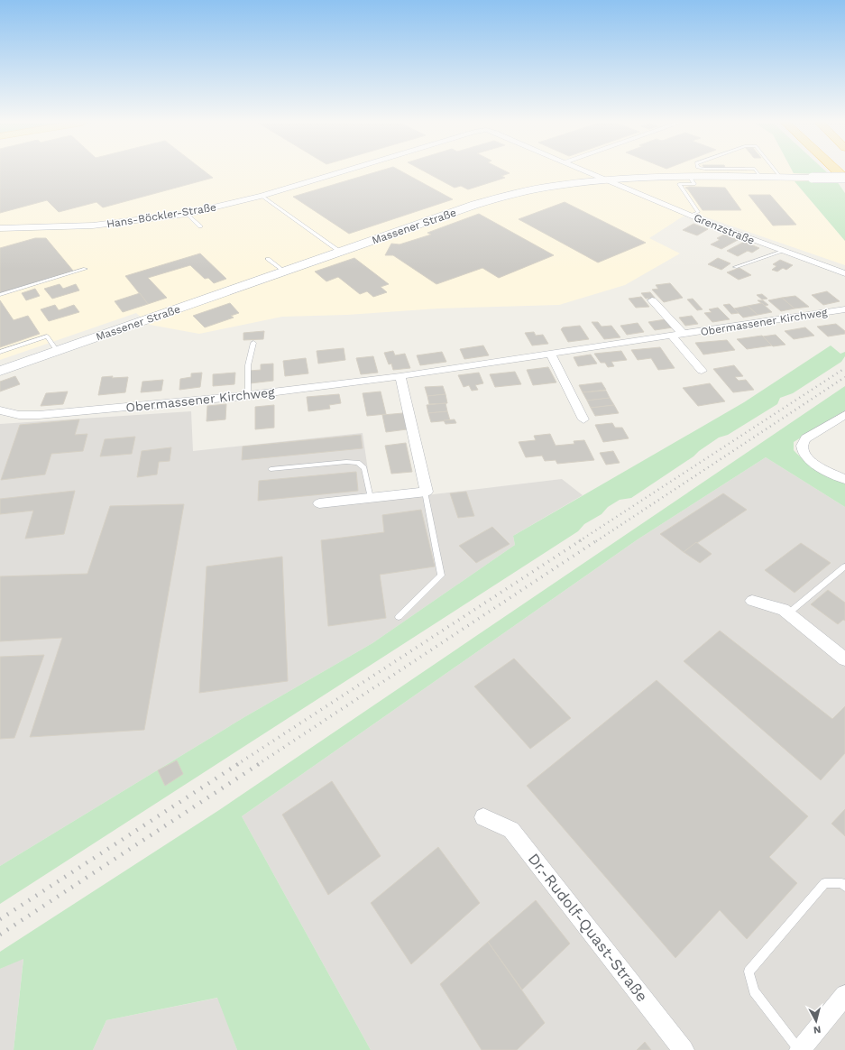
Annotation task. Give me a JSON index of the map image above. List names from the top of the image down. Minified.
{"streets":{"main road":["Massener Straße"],"street":["Hans-Böckler-Straße","Grenzstraße","Obermassener Kirchweg","Dr.-Rudolf-Quast-Straße"]},"crossings":[["Hans-Böckler-Straße","Massener Straße"],["Hans-Böckler-Straße","Grenzstraße"],["Massener Straße","Grenzstraße"]],"north":"bottom"}
